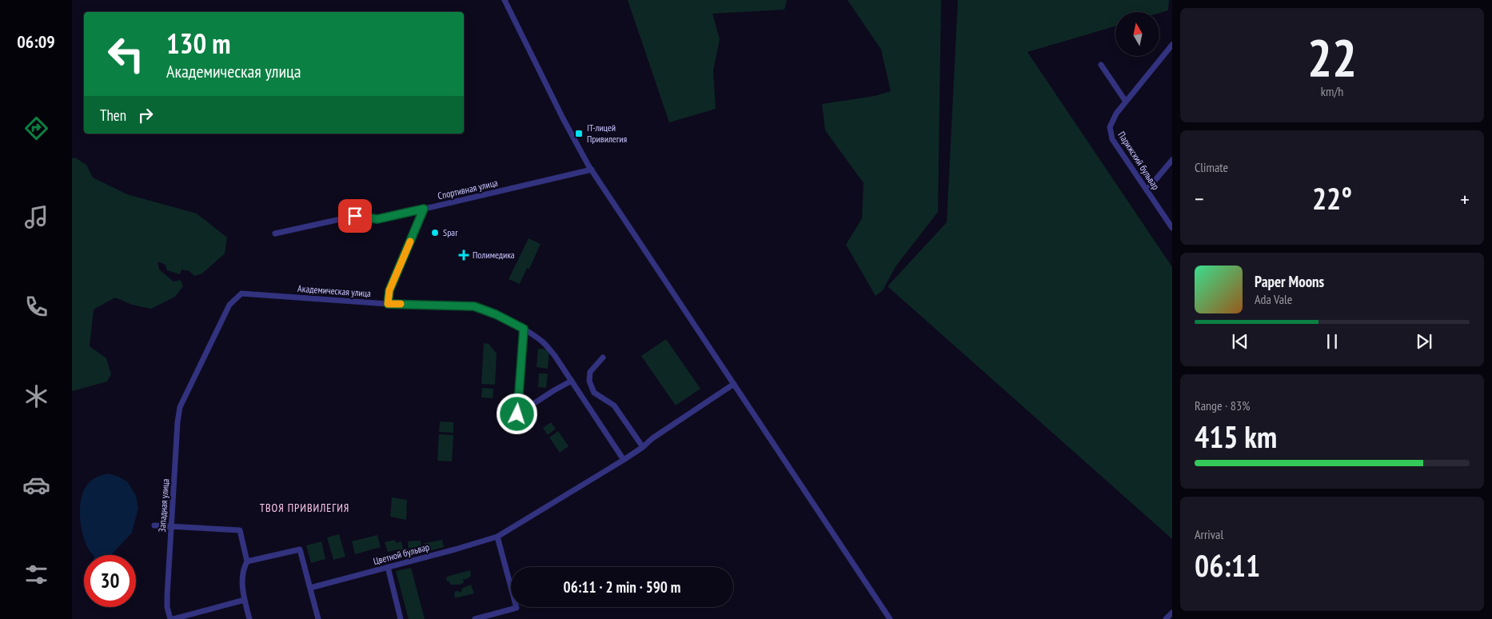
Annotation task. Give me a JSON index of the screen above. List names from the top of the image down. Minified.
{"streets":{"street":["Парижский бульвар","Спортивная улица","Академическая улица","Западная улица","Цветной бульвар"]},"crossings":[["Академическая улица","Западная улица"],["Академическая улица","Цветной бульвар"]],"districts":["ТВОЯ ПРИВИЛЕГИЯ"],"places":{"transit":["IT-лицей Привилегия"],"other":["Spar"],"health":["Полимедика"]},"north":"top","page":{"tabs":"06:09","tile":[["22","km/h"],"Climate",["Range · 83%","415 km"],["Arrival","06:11"]],"turn":["130 m","Академическая улица"],"then":"Then","heat":["−","22°","+"],"song":["Paper Moons","Ada Vale"],"limit":"30","trip":"06:11 · 2 min · 590 m"}}
